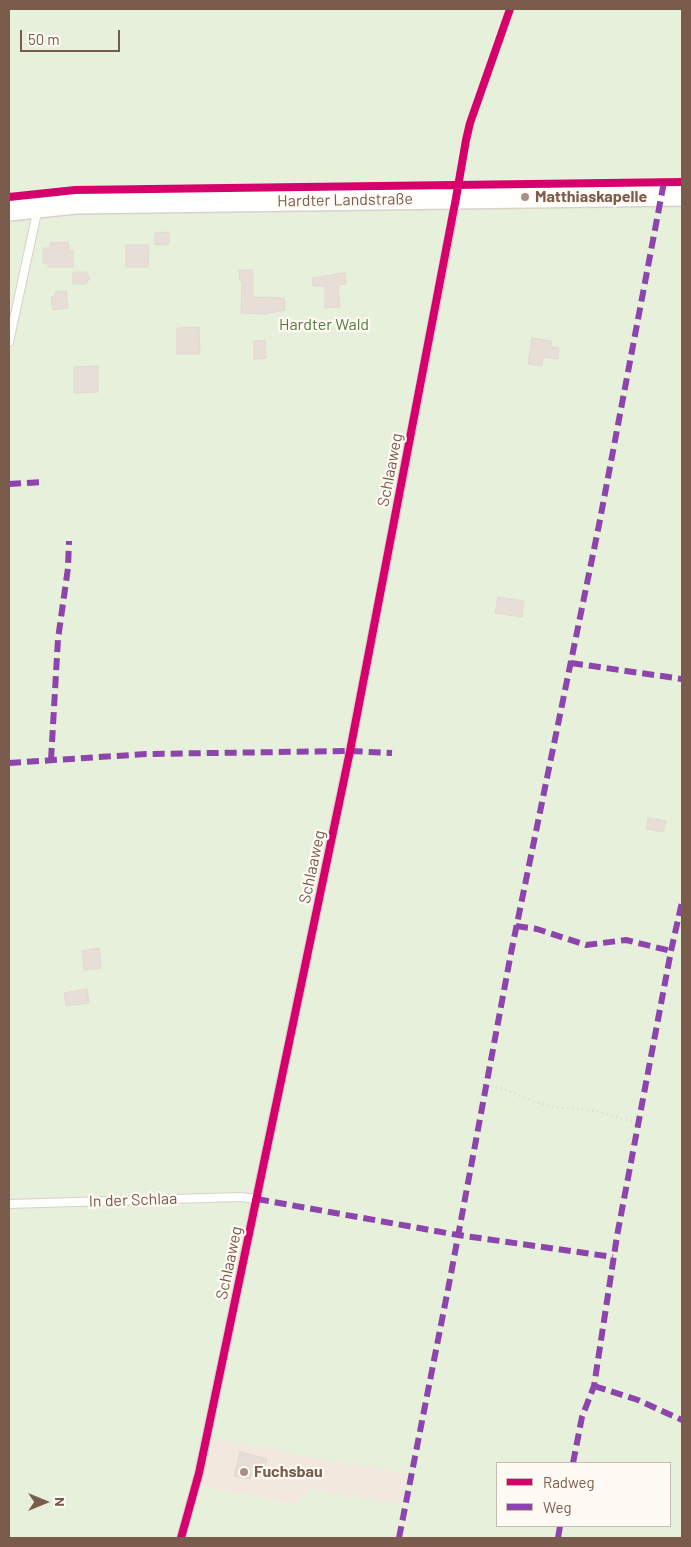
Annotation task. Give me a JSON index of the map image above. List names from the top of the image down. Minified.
{"streets":{"main road":["Hardter Landstraße"],"lane":["Schlaaweg","In der Schlaa"]},"crossings":[["Hardter Landstraße","Schlaaweg"],["Schlaaweg","In der Schlaa"]],"parks":["Hardter Wald"],"places":["Matthiaskapelle","Fuchsbau"],"legend":["Radweg","Weg"],"scale_bar":"50 m","north":"right"}
